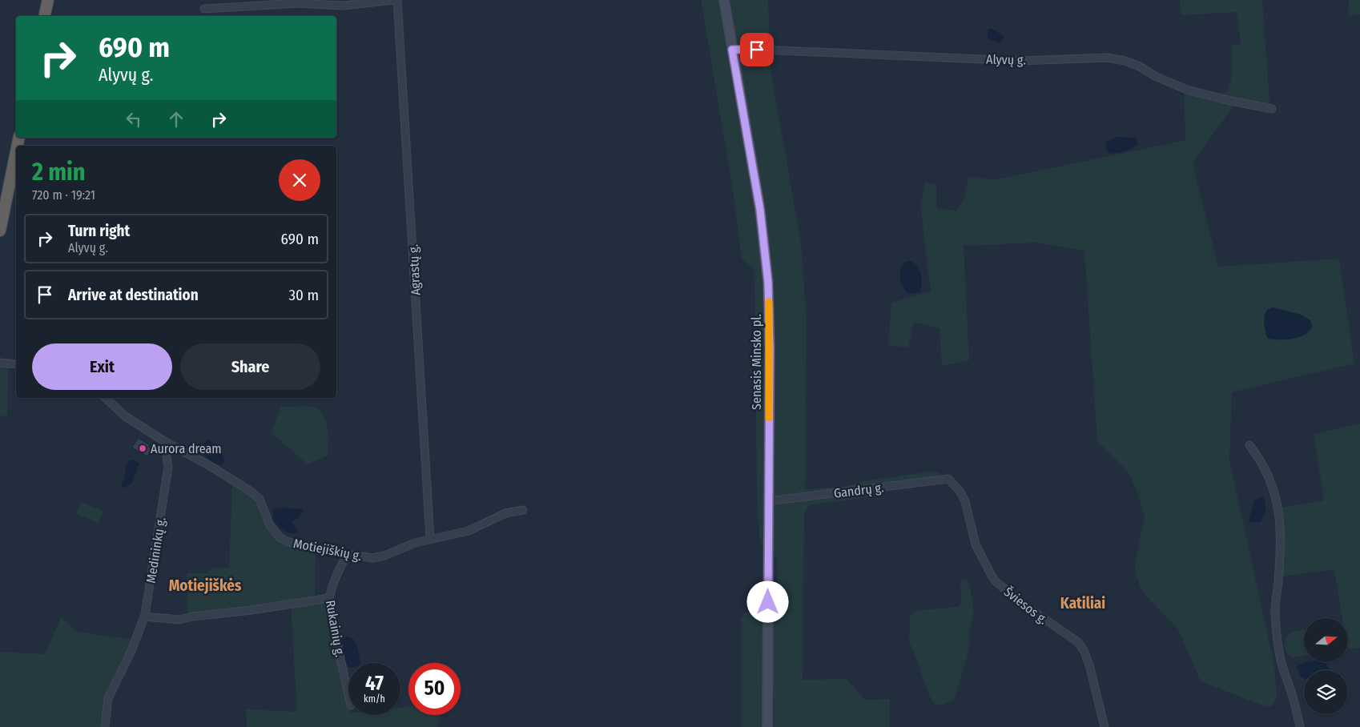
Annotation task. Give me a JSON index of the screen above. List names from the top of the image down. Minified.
{"streets":{"main road":["Senasis Minsko pl."],"street":["Alyvų g.","Agrastų g.","Gandrų g.","Motiejiškių g.","Medininkų g.","Šviesos g.","Rukainių g."]},"crossings":[["Alyvų g.","Senasis Minsko pl."],["Agrastų g.","Motiejiškių g."],["Senasis Minsko pl.","Gandrų g."],["Gandrų g.","Šviesos g."],["Motiejiškių g.","Medininkų g."],["Motiejiškių g.","Rukainių g."]],"districts":["Motiejiškės","Katiliai"],"places":["Aurora dream"],"north":"right","page":{"turn":["690 m","Alyvų g."],"heading":["2 min","720 m · 19:21"],"list":[{"name":"Turn right","note":"Alyvų g.","value":"690 m"},{"name":"Arrive at destination","value":"30 m"}],"buttons":["Exit","Share"],"speed":"47 km/h","limit":"50"}}
